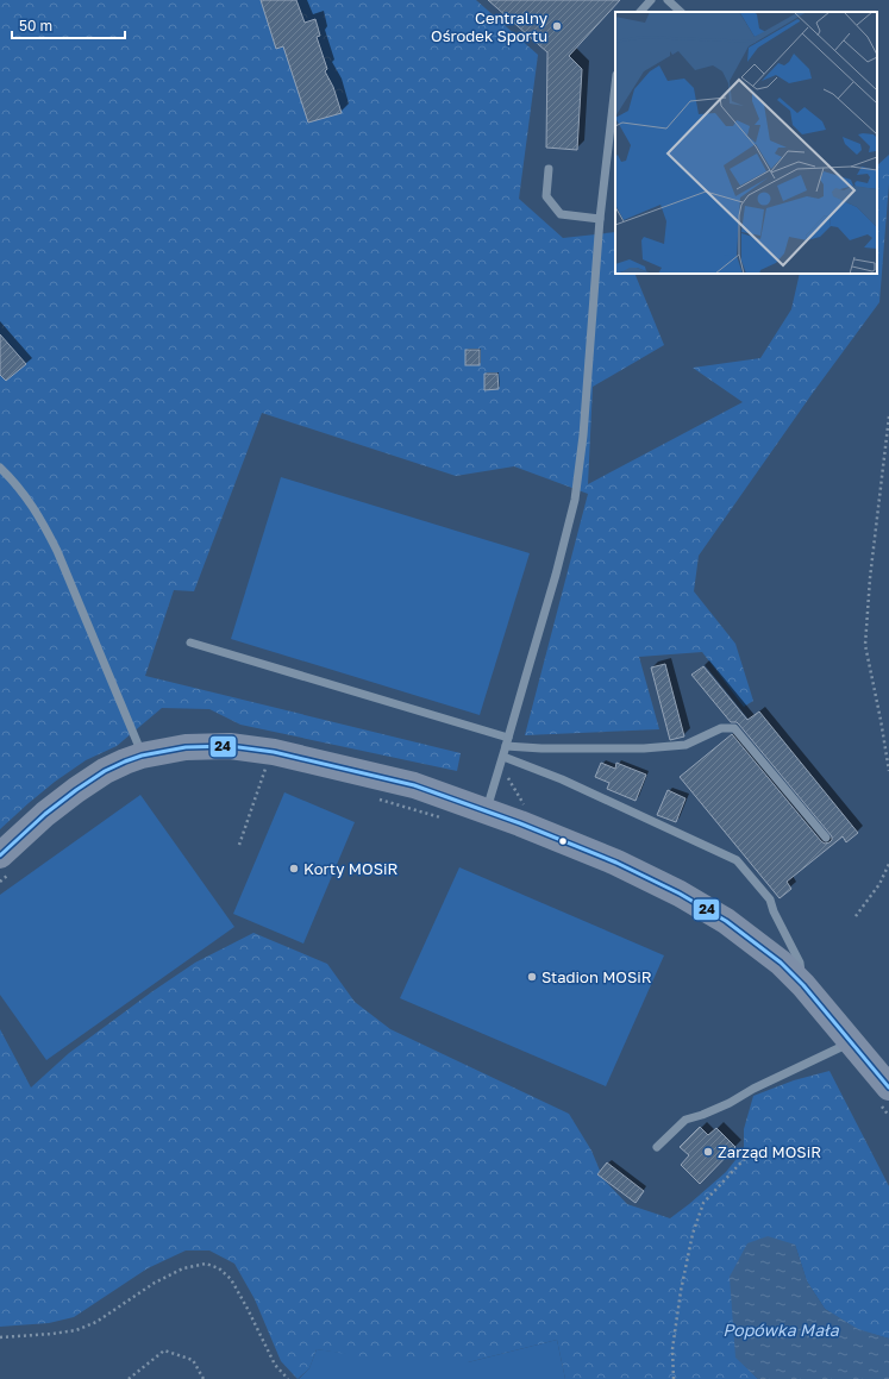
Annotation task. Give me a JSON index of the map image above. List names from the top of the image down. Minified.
{"water":["Popówka Mała"],"places":["Centralny Ośrodek Sportu","Korty MOSiR","Stadion MOSiR","Zarząd MOSiR"],"lines":["transit line 24"],"scale_bar":"50 m"}
